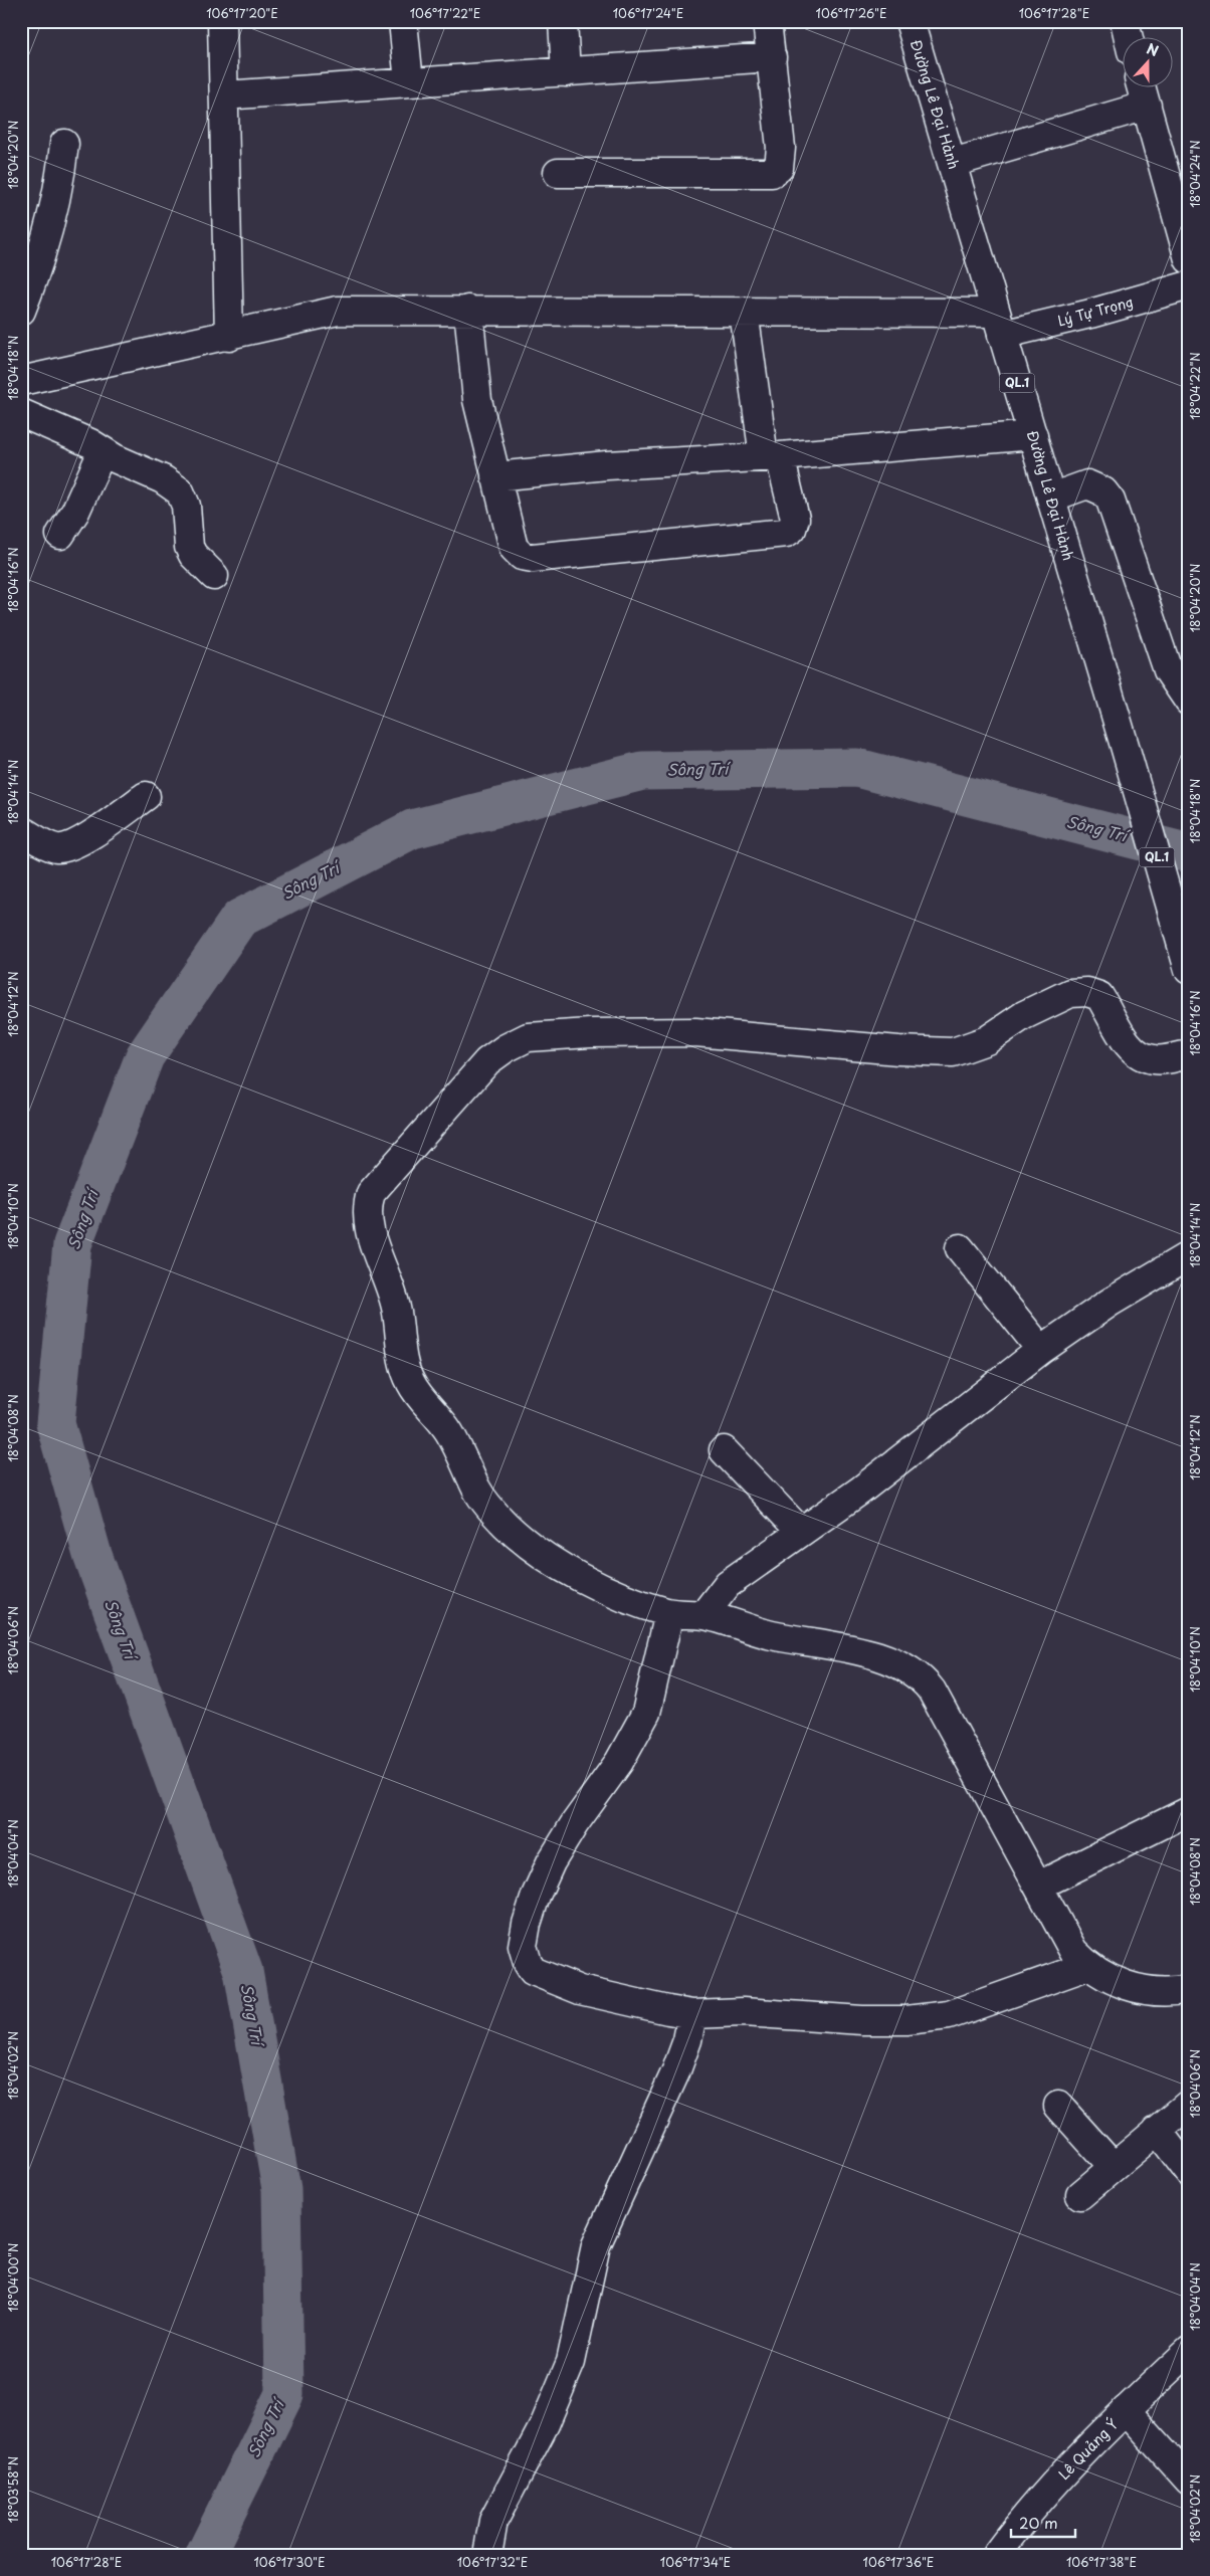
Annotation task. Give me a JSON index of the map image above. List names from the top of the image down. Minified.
{"streets":{"street":["Đường Lê Đại Hành","Lý Tự Trọng","QL.1","Lê Quảng Ý"]},"crossings":[["Đường Lê Đại Hành","Lý Tự Trọng"]],"water":["Sông Trí"],"scale_bar":"20 m","north":"top","coordinates":["106°17'20\"E","106°17'22\"E","106°17'24\"E","106°17'26\"E","106°17'28\"E","18°04'20\"N","18°04'24\"N","18°04'18\"N","18°04'22\"N","18°04'16\"N","18°04'14\"N","18°04'12\"N","18°04'10\"N","18°04'08\"N","18°04'06\"N","18°04'04\"N","18°04'02\"N","18°04'00\"N","18°03'58\"N","106°17'30\"E","106°17'32\"E","106°17'34\"E","106°17'36\"E","106°17'38\"E"]}
